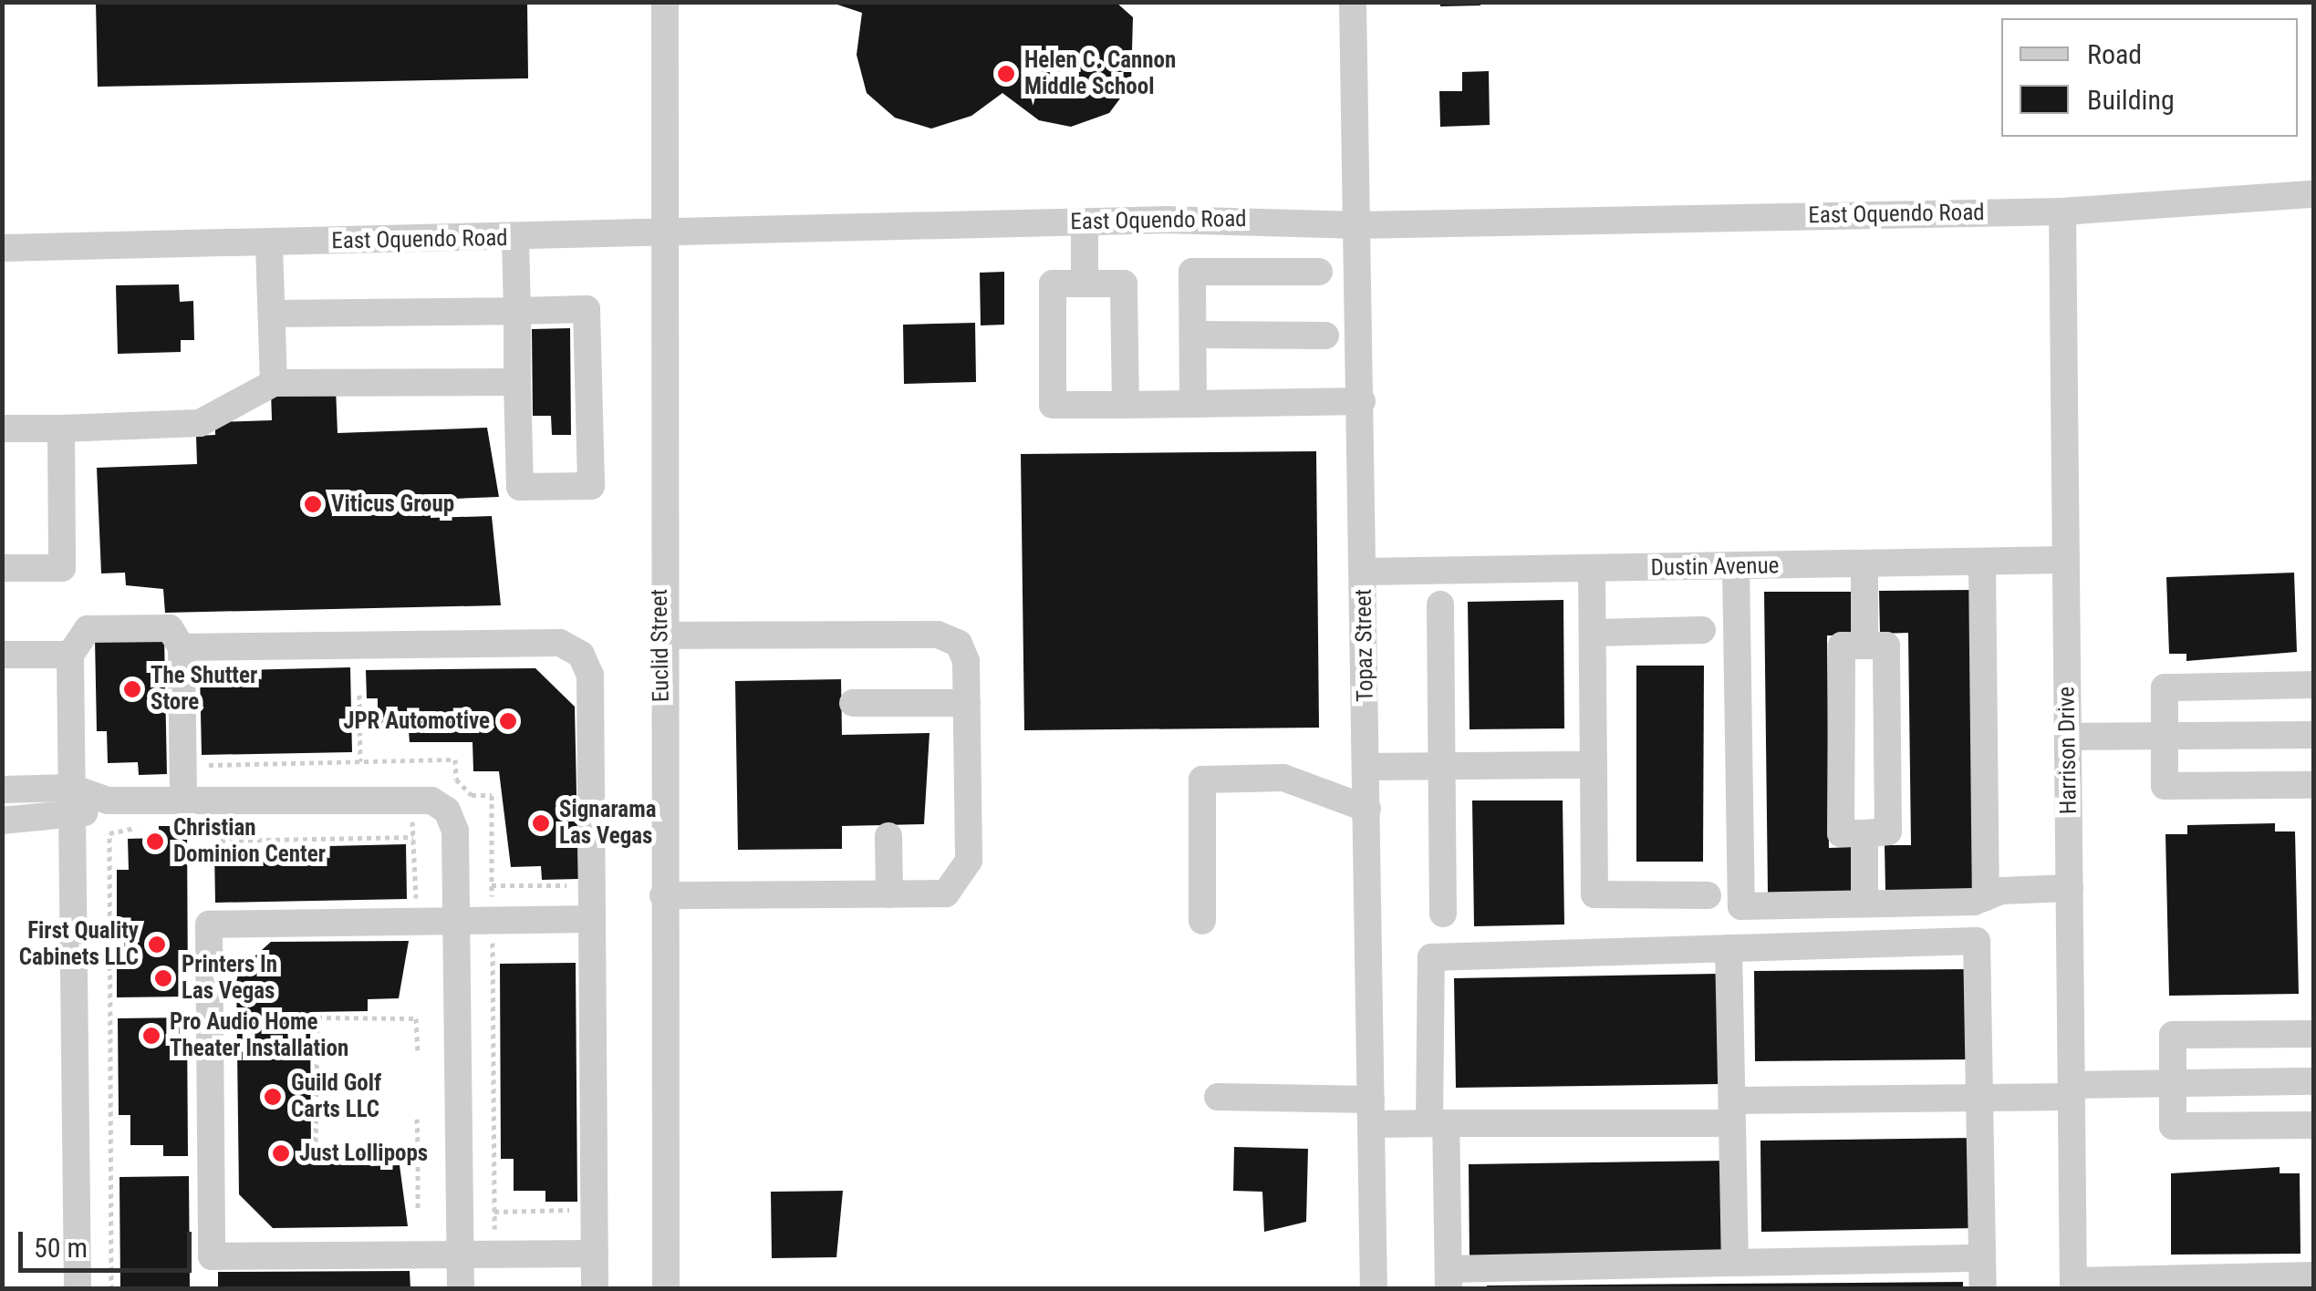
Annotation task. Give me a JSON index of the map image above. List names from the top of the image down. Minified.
{"streets":{"street":["East Oquendo Road","Dustin Avenue","Euclid Street","Topaz Street","Harrison Drive"]},"crossings":[["East Oquendo Road","Euclid Street"],["East Oquendo Road","Topaz Street"],["East Oquendo Road","Harrison Drive"],["Dustin Avenue","Topaz Street"],["Dustin Avenue","Harrison Drive"]],"places":["Helen C. Cannon Middle School","Viticus Group","The Shutter Store","JPR Automotive","Signarama Las Vegas","Christian Dominion Center","First Quality Cabinets LLC","Printers In Las Vegas","Pro Audio Home Theater Installation","Guild Golf Carts LLC","Just Lollipops"],"legend":["Road","Building"],"scale_bar":"50 m"}
